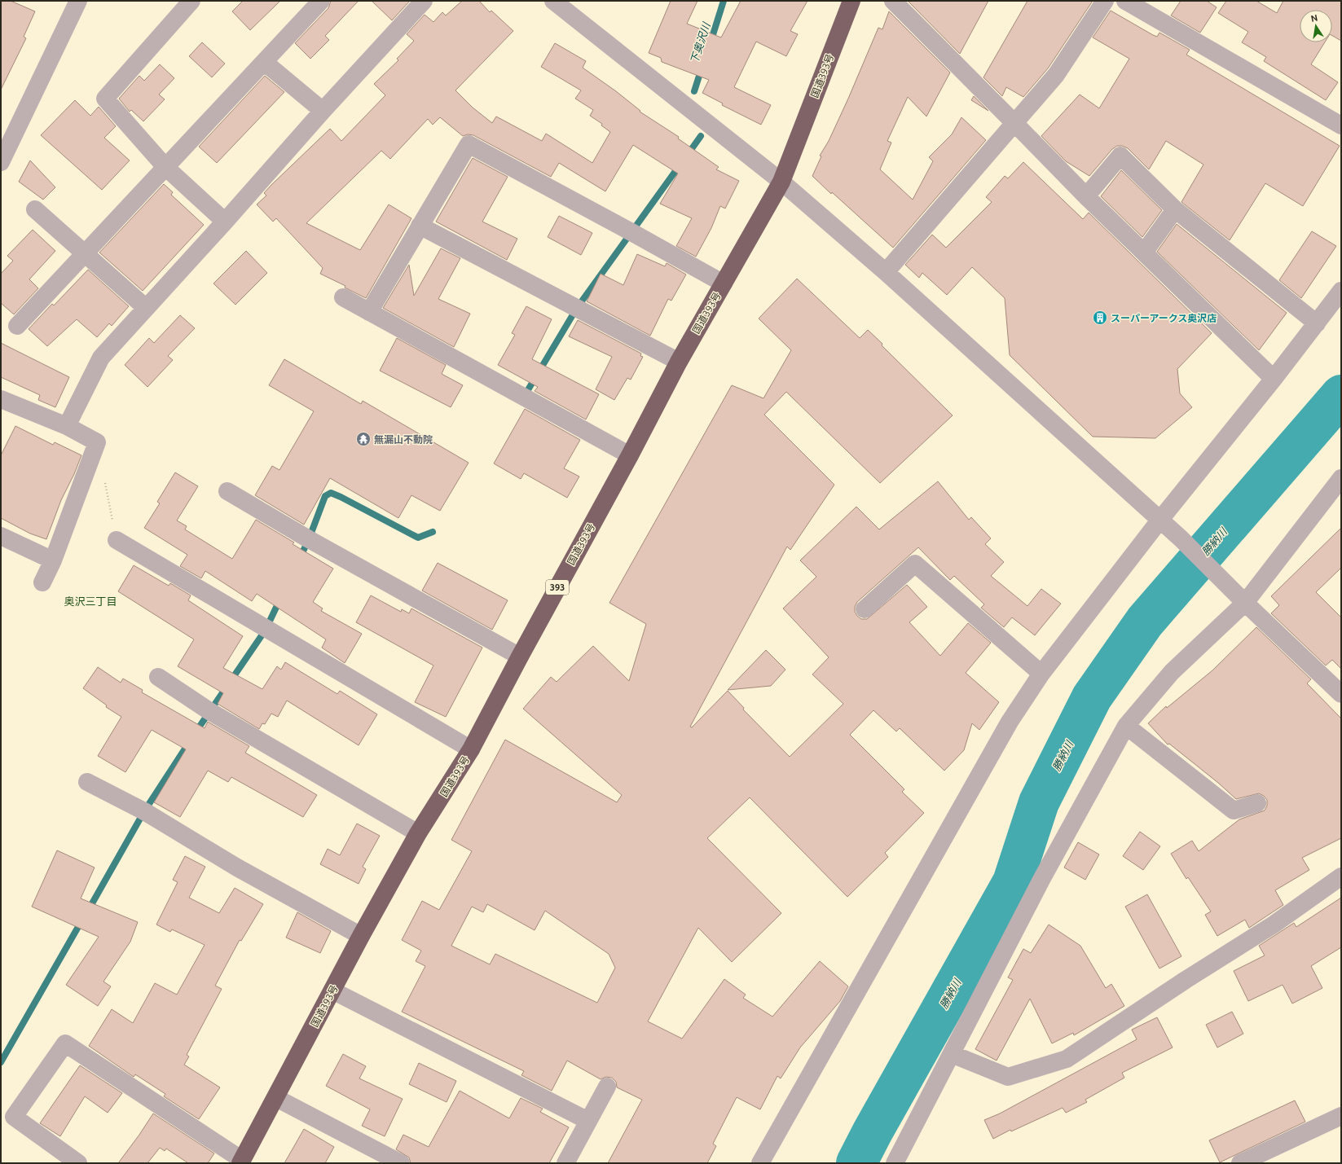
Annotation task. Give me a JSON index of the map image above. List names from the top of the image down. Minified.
{"streets":{"highway":["国道393号","393"]},"districts":["奥沢三丁目"],"water":["下奥沢川","勝納川"],"places":{"building":["スーパーアークス奥沢店"],"temple":["無漏山不動院"]},"north":"top"}
